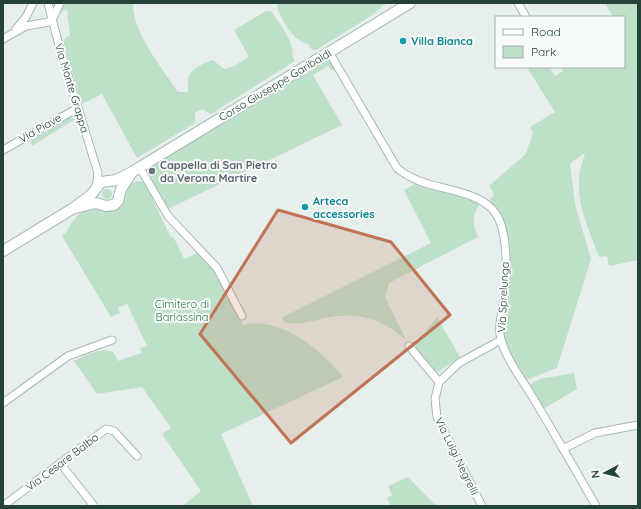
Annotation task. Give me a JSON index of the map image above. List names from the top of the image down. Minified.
{"streets":{"main road":["Corso Giuseppe Garibaldi"],"street":["Via Monte Grappa","Via Piave","Via Sprelunga","Via Luigi Negrelli","Via Cesare Balbo"]},"crossings":[["Corso Giuseppe Garibaldi","Via Monte Grappa"],["Corso Giuseppe Garibaldi","Via Sprelunga"],["Via Monte Grappa","Via Piave"]],"parks":["Cimitero di Barlassina"],"places":["Villa Bianca","Cappella di San Pietro da Verona Martire","Arteca accessories"],"legend":["Road","Park"],"north":"left"}
